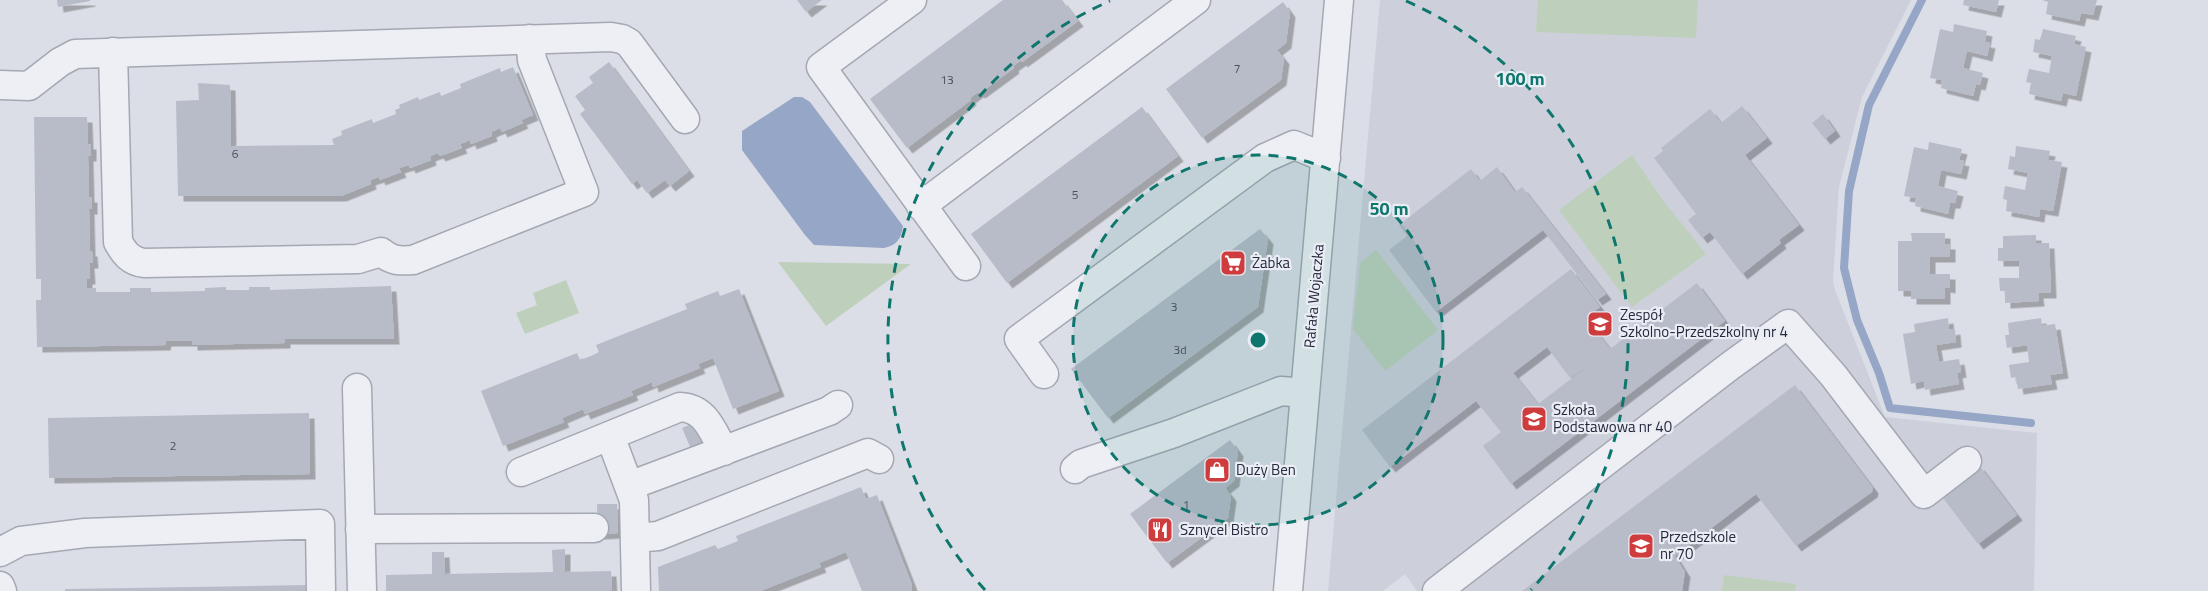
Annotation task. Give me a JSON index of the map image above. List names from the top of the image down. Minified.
{"streets":{"street":["Rafała Wojaczka"]},"places":{"supermarket":["Żabka"],"school or university":["Zespół Szkolno-Przedszkolny nr 4","Szkoła Podstawowa nr 40","Przedszkole nr 70"],"shop":["Duży Ben"],"restaurant":["Sznycel Bistro"]},"house_numbers":["7","13","6","5","3","3d","2","1"],"rings":["100 m","50 m"]}
